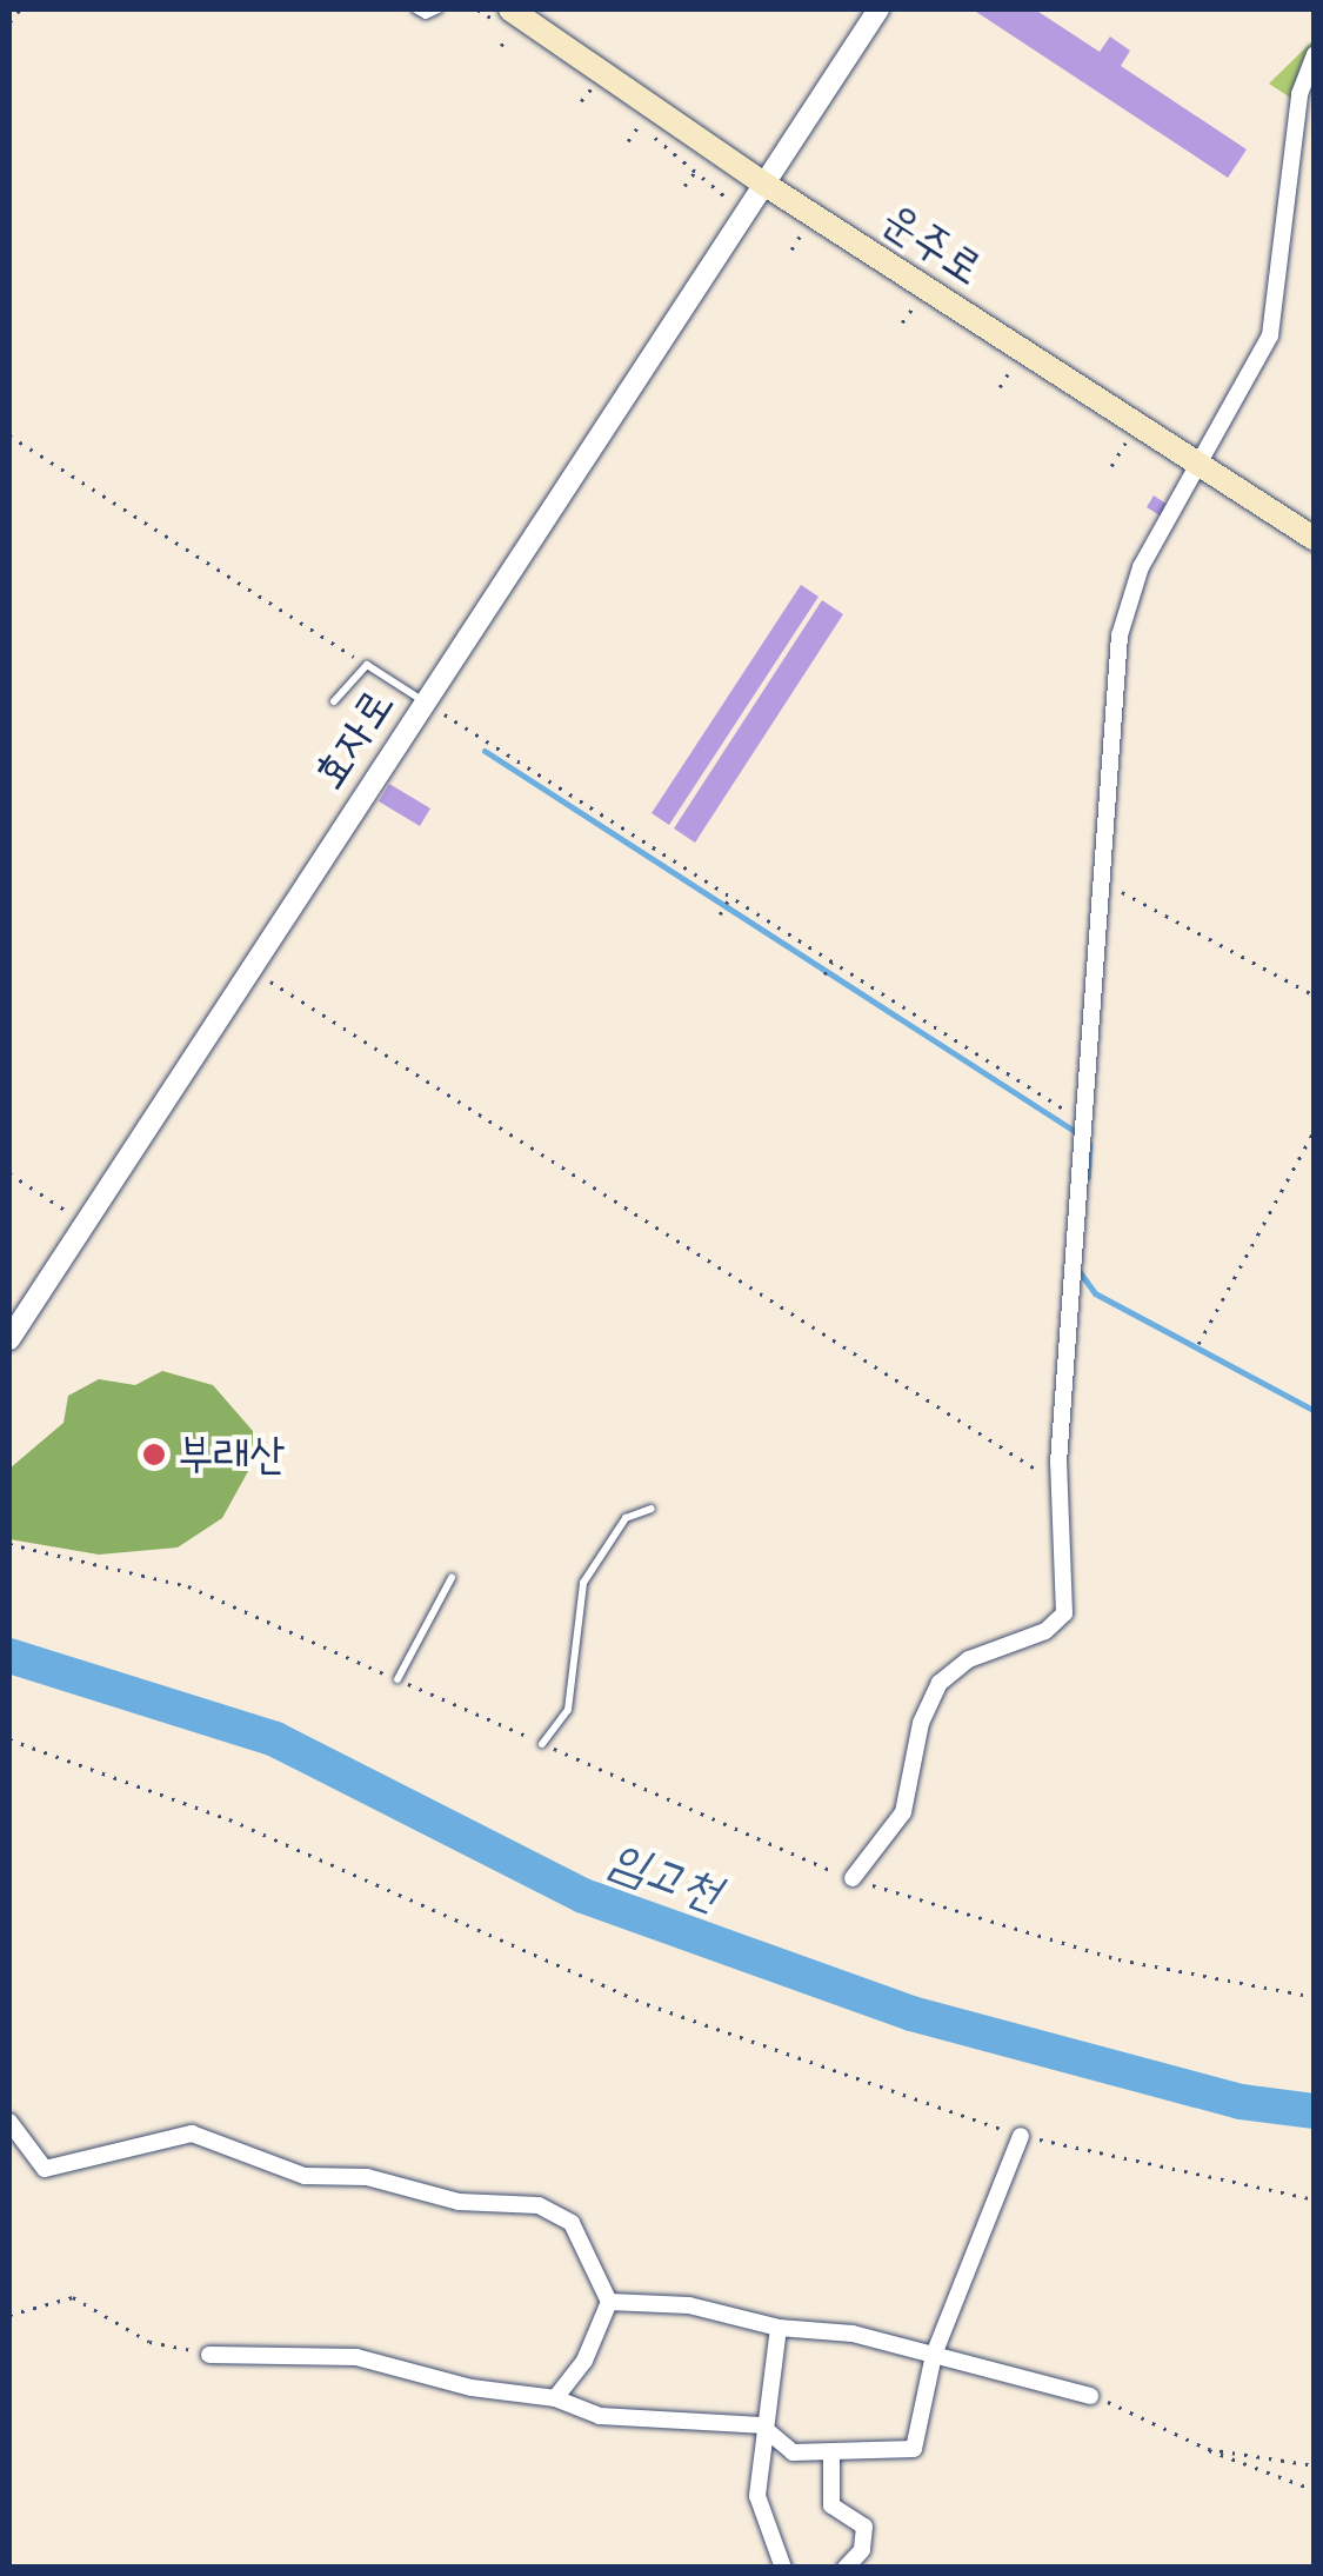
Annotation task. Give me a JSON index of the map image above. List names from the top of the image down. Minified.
{"streets":{"main road":["운주로"],"street":["효자로"]},"crossings":[["운주로","효자로"]],"water":["임고천"],"places":["부래산"]}
